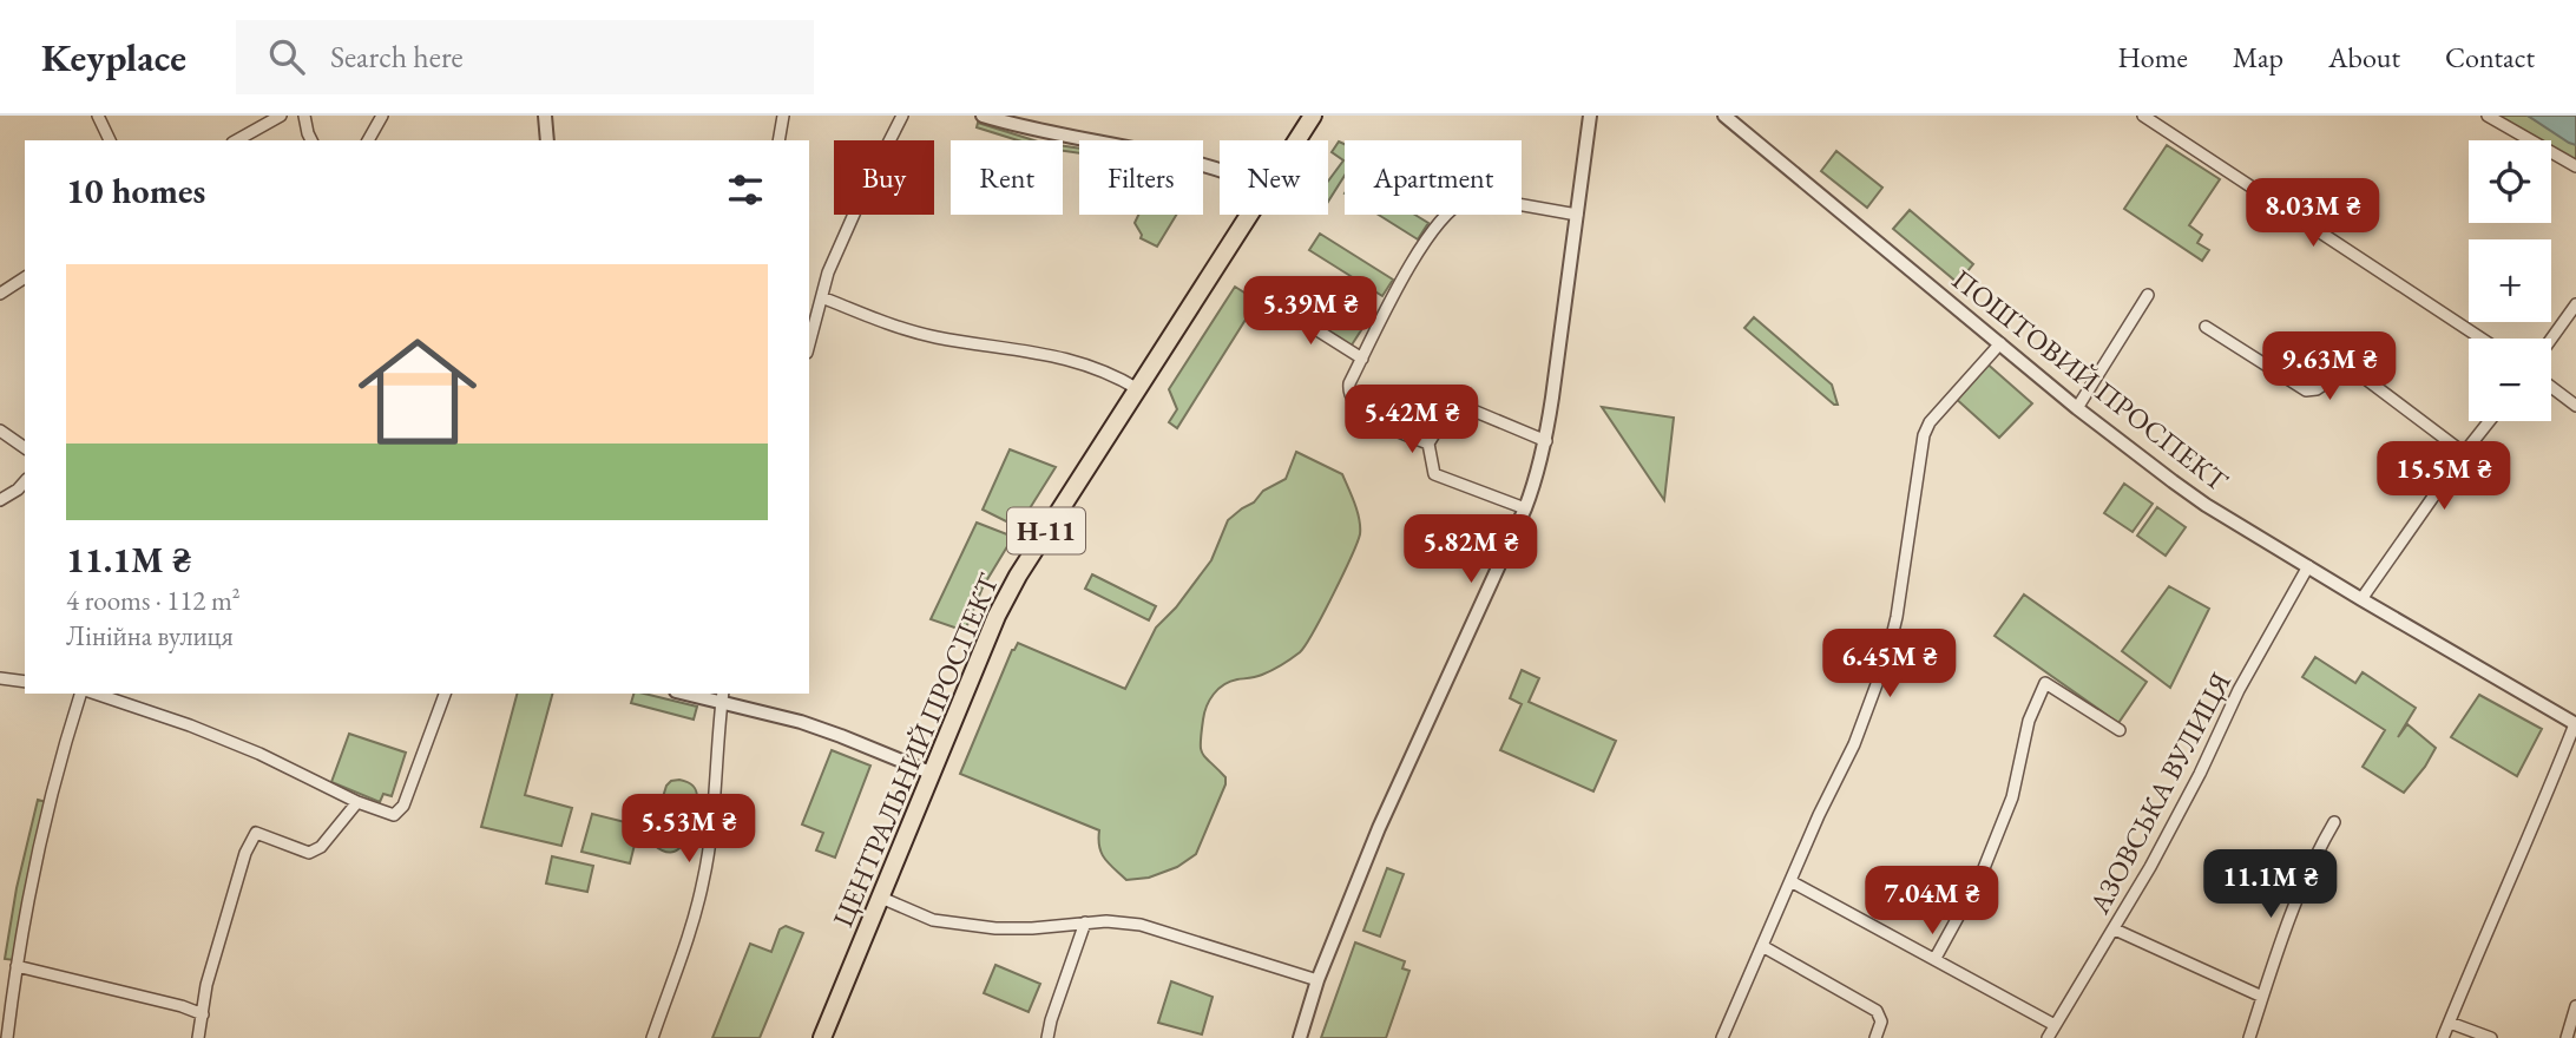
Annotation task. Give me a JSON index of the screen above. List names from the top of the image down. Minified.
{"streets":{"main road":["Н-11","ЦЕНТРАЛЬНИЙ ПРОСПЕКТ"],"street":["ПОШТОВИЙ ПРОСПЕКТ","АЗОВСЬКА ВУЛИЦЯ"]},"crossings":[["ПОШТОВИЙ ПРОСПЕКТ","АЗОВСЬКА ВУЛИЦЯ"]],"page":{"header":"Keyplace","search":"Search here","nav":["Home","Map","About","Contact"],"map_buttons":["+","−"],"chip":["Buy","Rent","Filters","New","Apartment"],"heading":"10 homes","price":["8.03M ₴","5.39M ₴","9.63M ₴","5.42M ₴","15.5M ₴","5.82M ₴","6.45M ₴","5.53M ₴","11.1M ₴","7.04M ₴"],"list":[{"name":"11.1M ₴","note":"4 rooms · 112 m² · Лінійна вулиця"}]}}
